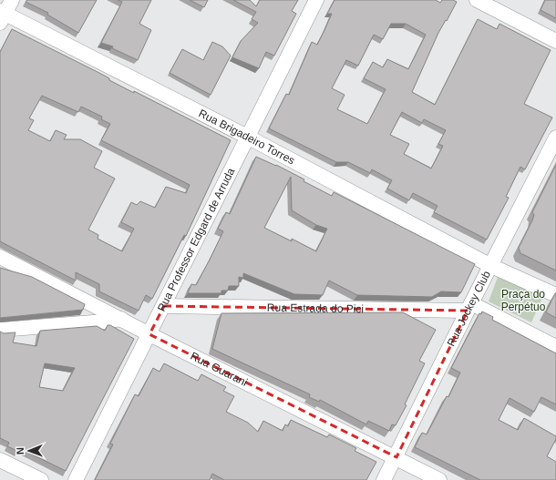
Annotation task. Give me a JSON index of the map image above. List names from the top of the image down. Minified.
{"streets":{"street":["Rua Brigadeiro Torres","Rua Professor Edgard de Arruda","Rua Estrada do Pici","Rua Jockey Club","Rua Guarani"]},"crossings":[["Rua Brigadeiro Torres","Rua Professor Edgard de Arruda"],["Rua Brigadeiro Torres","Rua Jockey Club"],["Rua Professor Edgard de Arruda","Rua Estrada do Pici"],["Rua Professor Edgard de Arruda","Rua Guarani"],["Rua Estrada do Pici","Rua Jockey Club"],["Rua Jockey Club","Rua Guarani"]],"parks":["Praça do Perpétuo"],"north":"left"}
